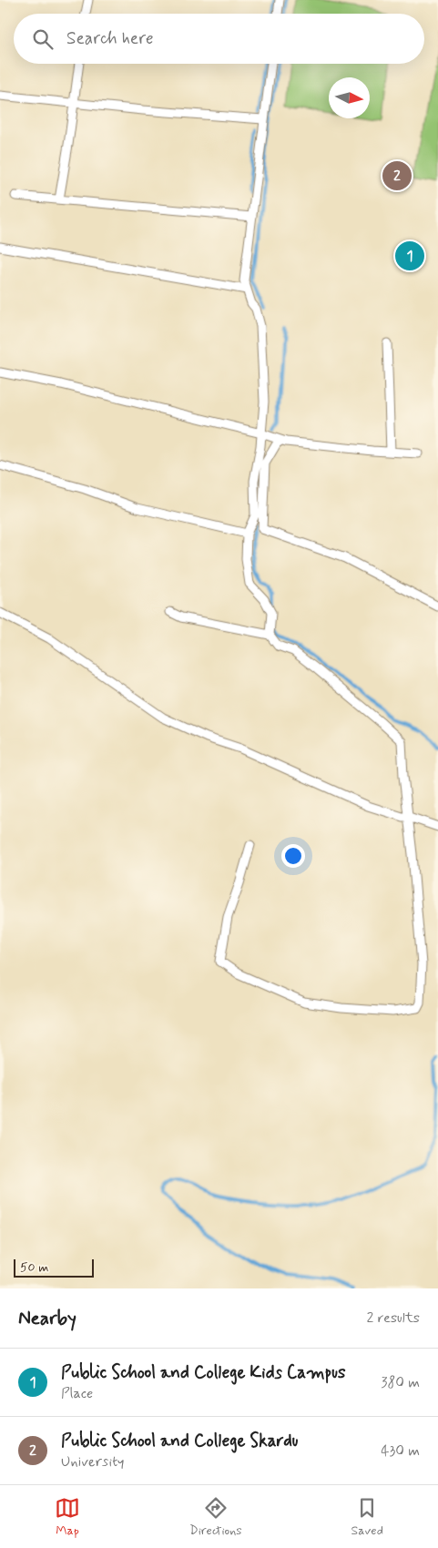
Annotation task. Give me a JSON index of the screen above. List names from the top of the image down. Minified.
{"scale_bar":"50 m","north":"right","page":{"search":"Search here","pins":["2","1"],"scale":"50 m","heading":["Nearby","2 results"],"list":[{"mark":"1","name":"Public School and College Kids Campus","note":"Place","value":"380 m"},{"mark":"2","name":"Public School and College Skardu","note":"University","value":"430 m"}],"nav":["Map","Directions","Saved"]}}
